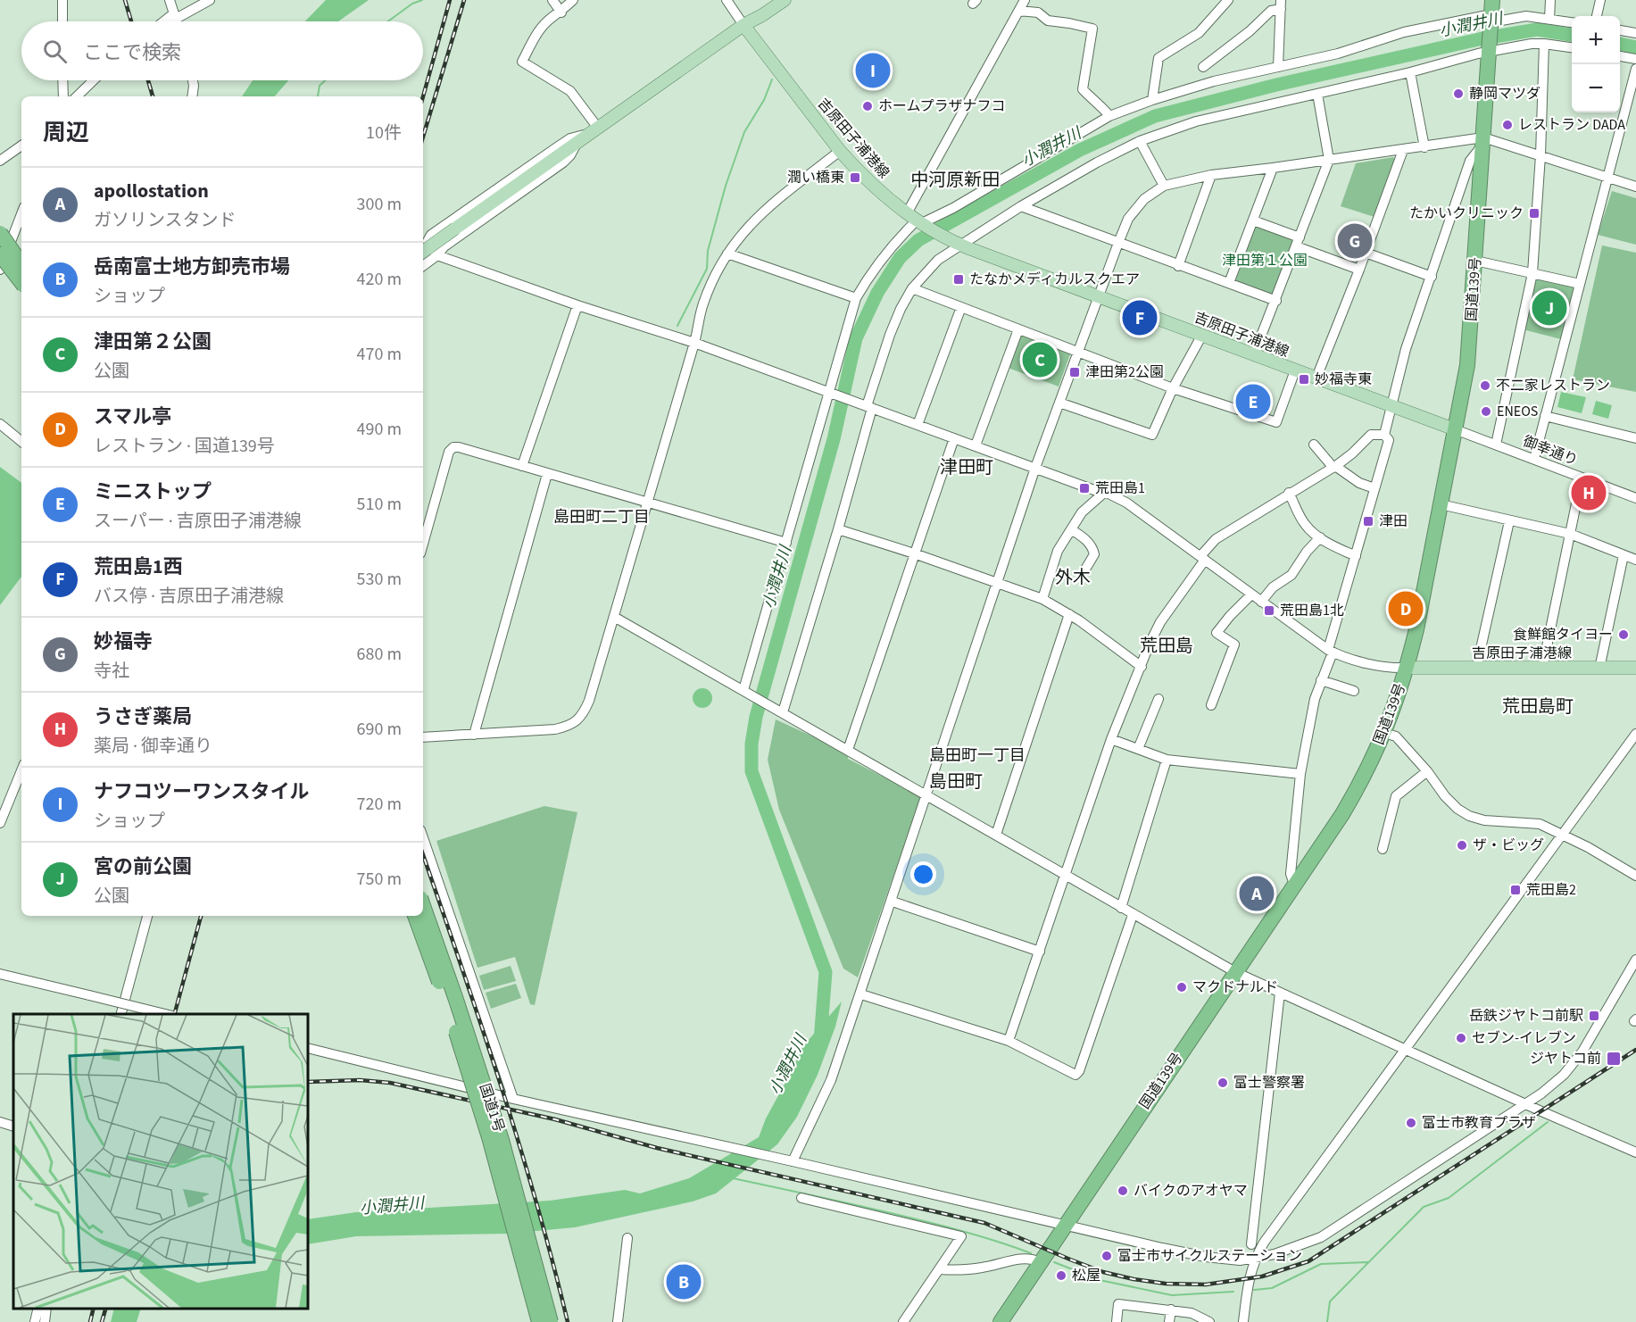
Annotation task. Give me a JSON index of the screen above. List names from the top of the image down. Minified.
{"streets":{"highway":["国道139号","国道1号"],"main road":["吉原田子浦港線"],"street":["御幸通り"]},"crossings":[["吉原田子浦港線","国道139号"],["吉原田子浦港線","御幸通り"],["国道139号","御幸通り"]],"districts":["中河原新田","津田町","島田町二丁目","外木","荒田島","荒田島町","島田町一丁目","島田町"],"water":["小潤井川"],"parks":["津田第１公園"],"places":{"other":["静岡マツダ","ホームプラザナフコ","レストラン DADA","不二家レストラン","ENEOS","食鮮館タイヨー","ザ・ビッグ","マクドナルド","セブン-イレブン","富士警察署","富士市教育プラザ","バイクのアオヤマ","富士市サイクルステーション","松屋"],"transit":["潤い橋東","たかいクリニック","たなかメディカルスクエア","津田第2公園","妙福寺東","荒田島1","津田","荒田島1北","荒田島2","岳鉄ジヤトコ前駅","ジヤトコ前"]},"page":{"map_buttons":["+","−"],"search":"ここで検索","pins":["I","G","J","F","C","E","H","D","A","B"],"heading":["周辺","10件"],"list":[{"mark":"A","name":"apollostation","note":"ガソリンスタンド","value":"300 m"},{"mark":"B","name":"岳南富士地方卸売市場","note":"ショップ","value":"420 m"},{"mark":"C","name":"津田第２公園","note":"公園","value":"470 m"},{"mark":"D","name":"スマル亭","note":"レストラン · 国道139号","value":"490 m"},{"mark":"E","name":"ミニストップ","note":"スーパー · 吉原田子浦港線","value":"510 m"},{"mark":"F","name":"荒田島1西","note":"バス停 · 吉原田子浦港線","value":"530 m"},{"mark":"G","name":"妙福寺","note":"寺社","value":"680 m"},{"mark":"H","name":"うさぎ薬局","note":"薬局 · 御幸通り","value":"690 m"},{"mark":"I","name":"ナフコツーワンスタイル","note":"ショップ","value":"720 m"},{"mark":"J","name":"宮の前公園","note":"公園","value":"750 m"}]}}
